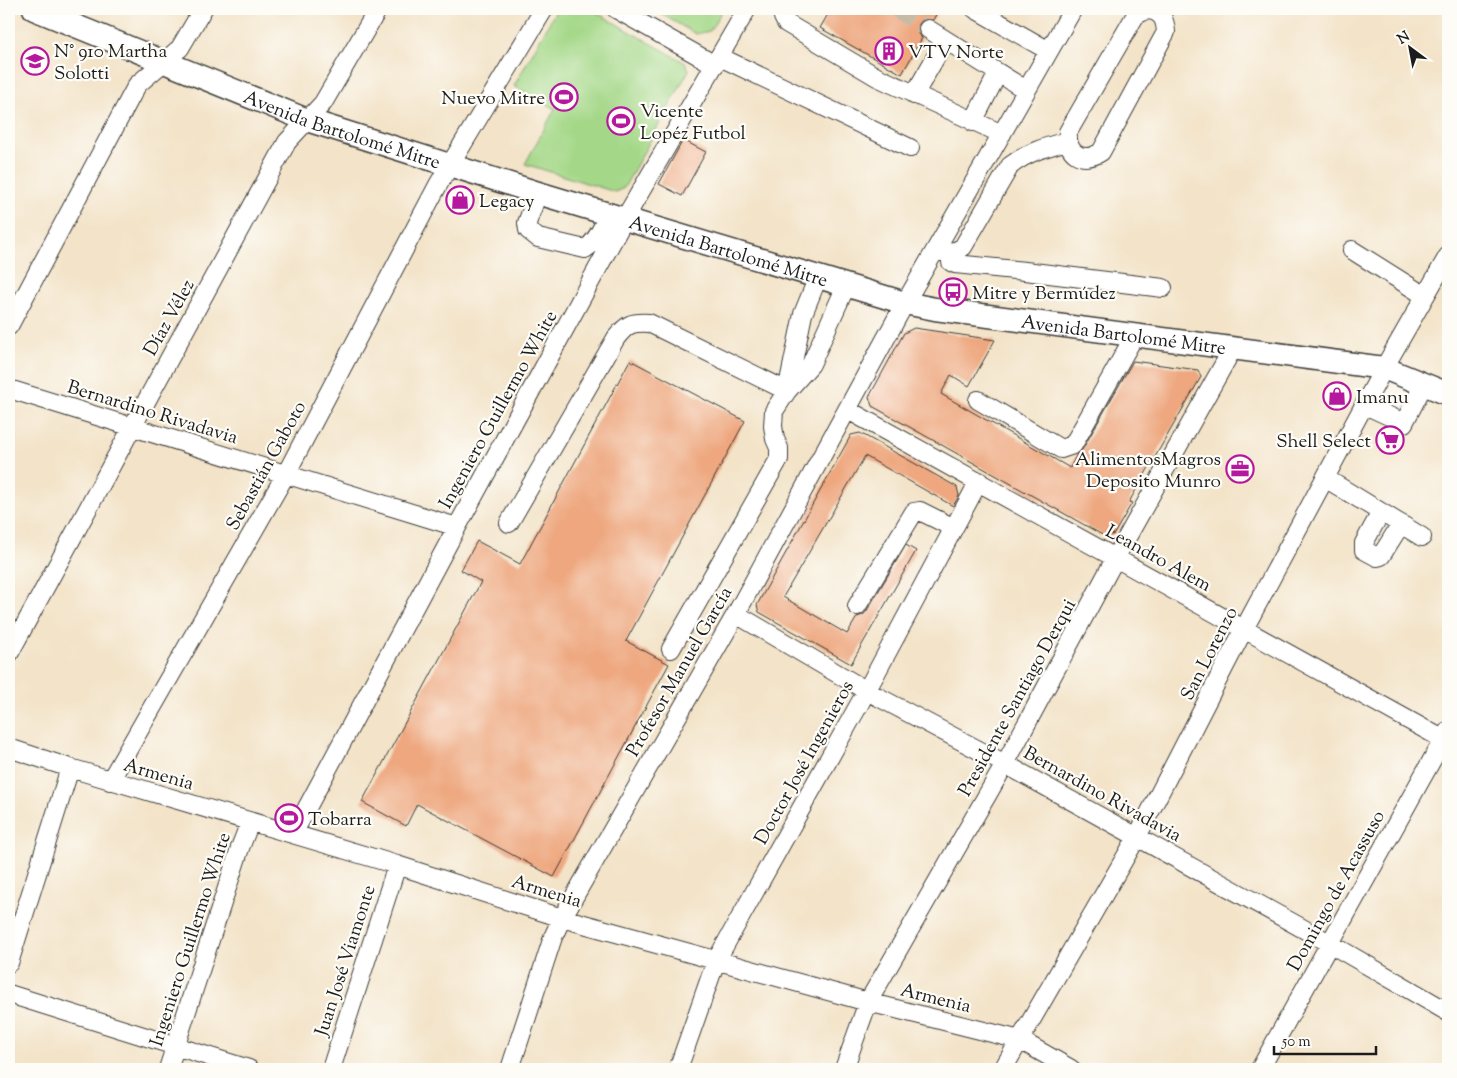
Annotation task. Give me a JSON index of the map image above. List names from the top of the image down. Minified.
{"streets":{"main road":["Avenida Bartolomé Mitre"],"street":["Díaz Vélez","Ingeniero Guillermo White","Bernardino Rivadavia","Sebastián Gaboto","Leandro Alem","San Lorenzo","Profesor Manuel García","Presidente Santiago Derqui","Doctor José Ingenieros","Armenia","Domingo de Acassuso","Juan José Viamonte"]},"crossings":[["Avenida Bartolomé Mitre","Díaz Vélez"],["Avenida Bartolomé Mitre","Ingeniero Guillermo White"],["Avenida Bartolomé Mitre","Sebastián Gaboto"],["Avenida Bartolomé Mitre","San Lorenzo"],["Avenida Bartolomé Mitre","Profesor Manuel García"],["Avenida Bartolomé Mitre","Presidente Santiago Derqui"],["Díaz Vélez","Bernardino Rivadavia"],["Ingeniero Guillermo White","Bernardino Rivadavia"],["Ingeniero Guillermo White","Armenia"],["Bernardino Rivadavia","Sebastián Gaboto"],["Bernardino Rivadavia","San Lorenzo"],["Bernardino Rivadavia","Profesor Manuel García"],["Bernardino Rivadavia","Presidente Santiago Derqui"],["Bernardino Rivadavia","Doctor José Ingenieros"],["Bernardino Rivadavia","Domingo de Acassuso"],["Sebastián Gaboto","Armenia"],["Leandro Alem","San Lorenzo"],["Leandro Alem","Profesor Manuel García"],["Leandro Alem","Presidente Santiago Derqui"],["Leandro Alem","Doctor José Ingenieros"],["Leandro Alem","Domingo de Acassuso"],["San Lorenzo","Armenia"],["Profesor Manuel García","Armenia"],["Presidente Santiago Derqui","Armenia"],["Doctor José Ingenieros","Armenia"],["Armenia","Juan José Viamonte"]],"places":{"building":["VTV Norte"],"school or university":["N° 910 Martha Solotti"],"sports":["Nuevo Mitre","Vicente Lopéz Futbol","Tobarra"],"shop":["Legacy","Imanu"],"bus stop":["Mitre y Bermúdez"],"supermarket":["Shell Select"],"office":["AlimentosMagros Deposito Munro"]},"scale_bar":"50 m","north":"top left"}
